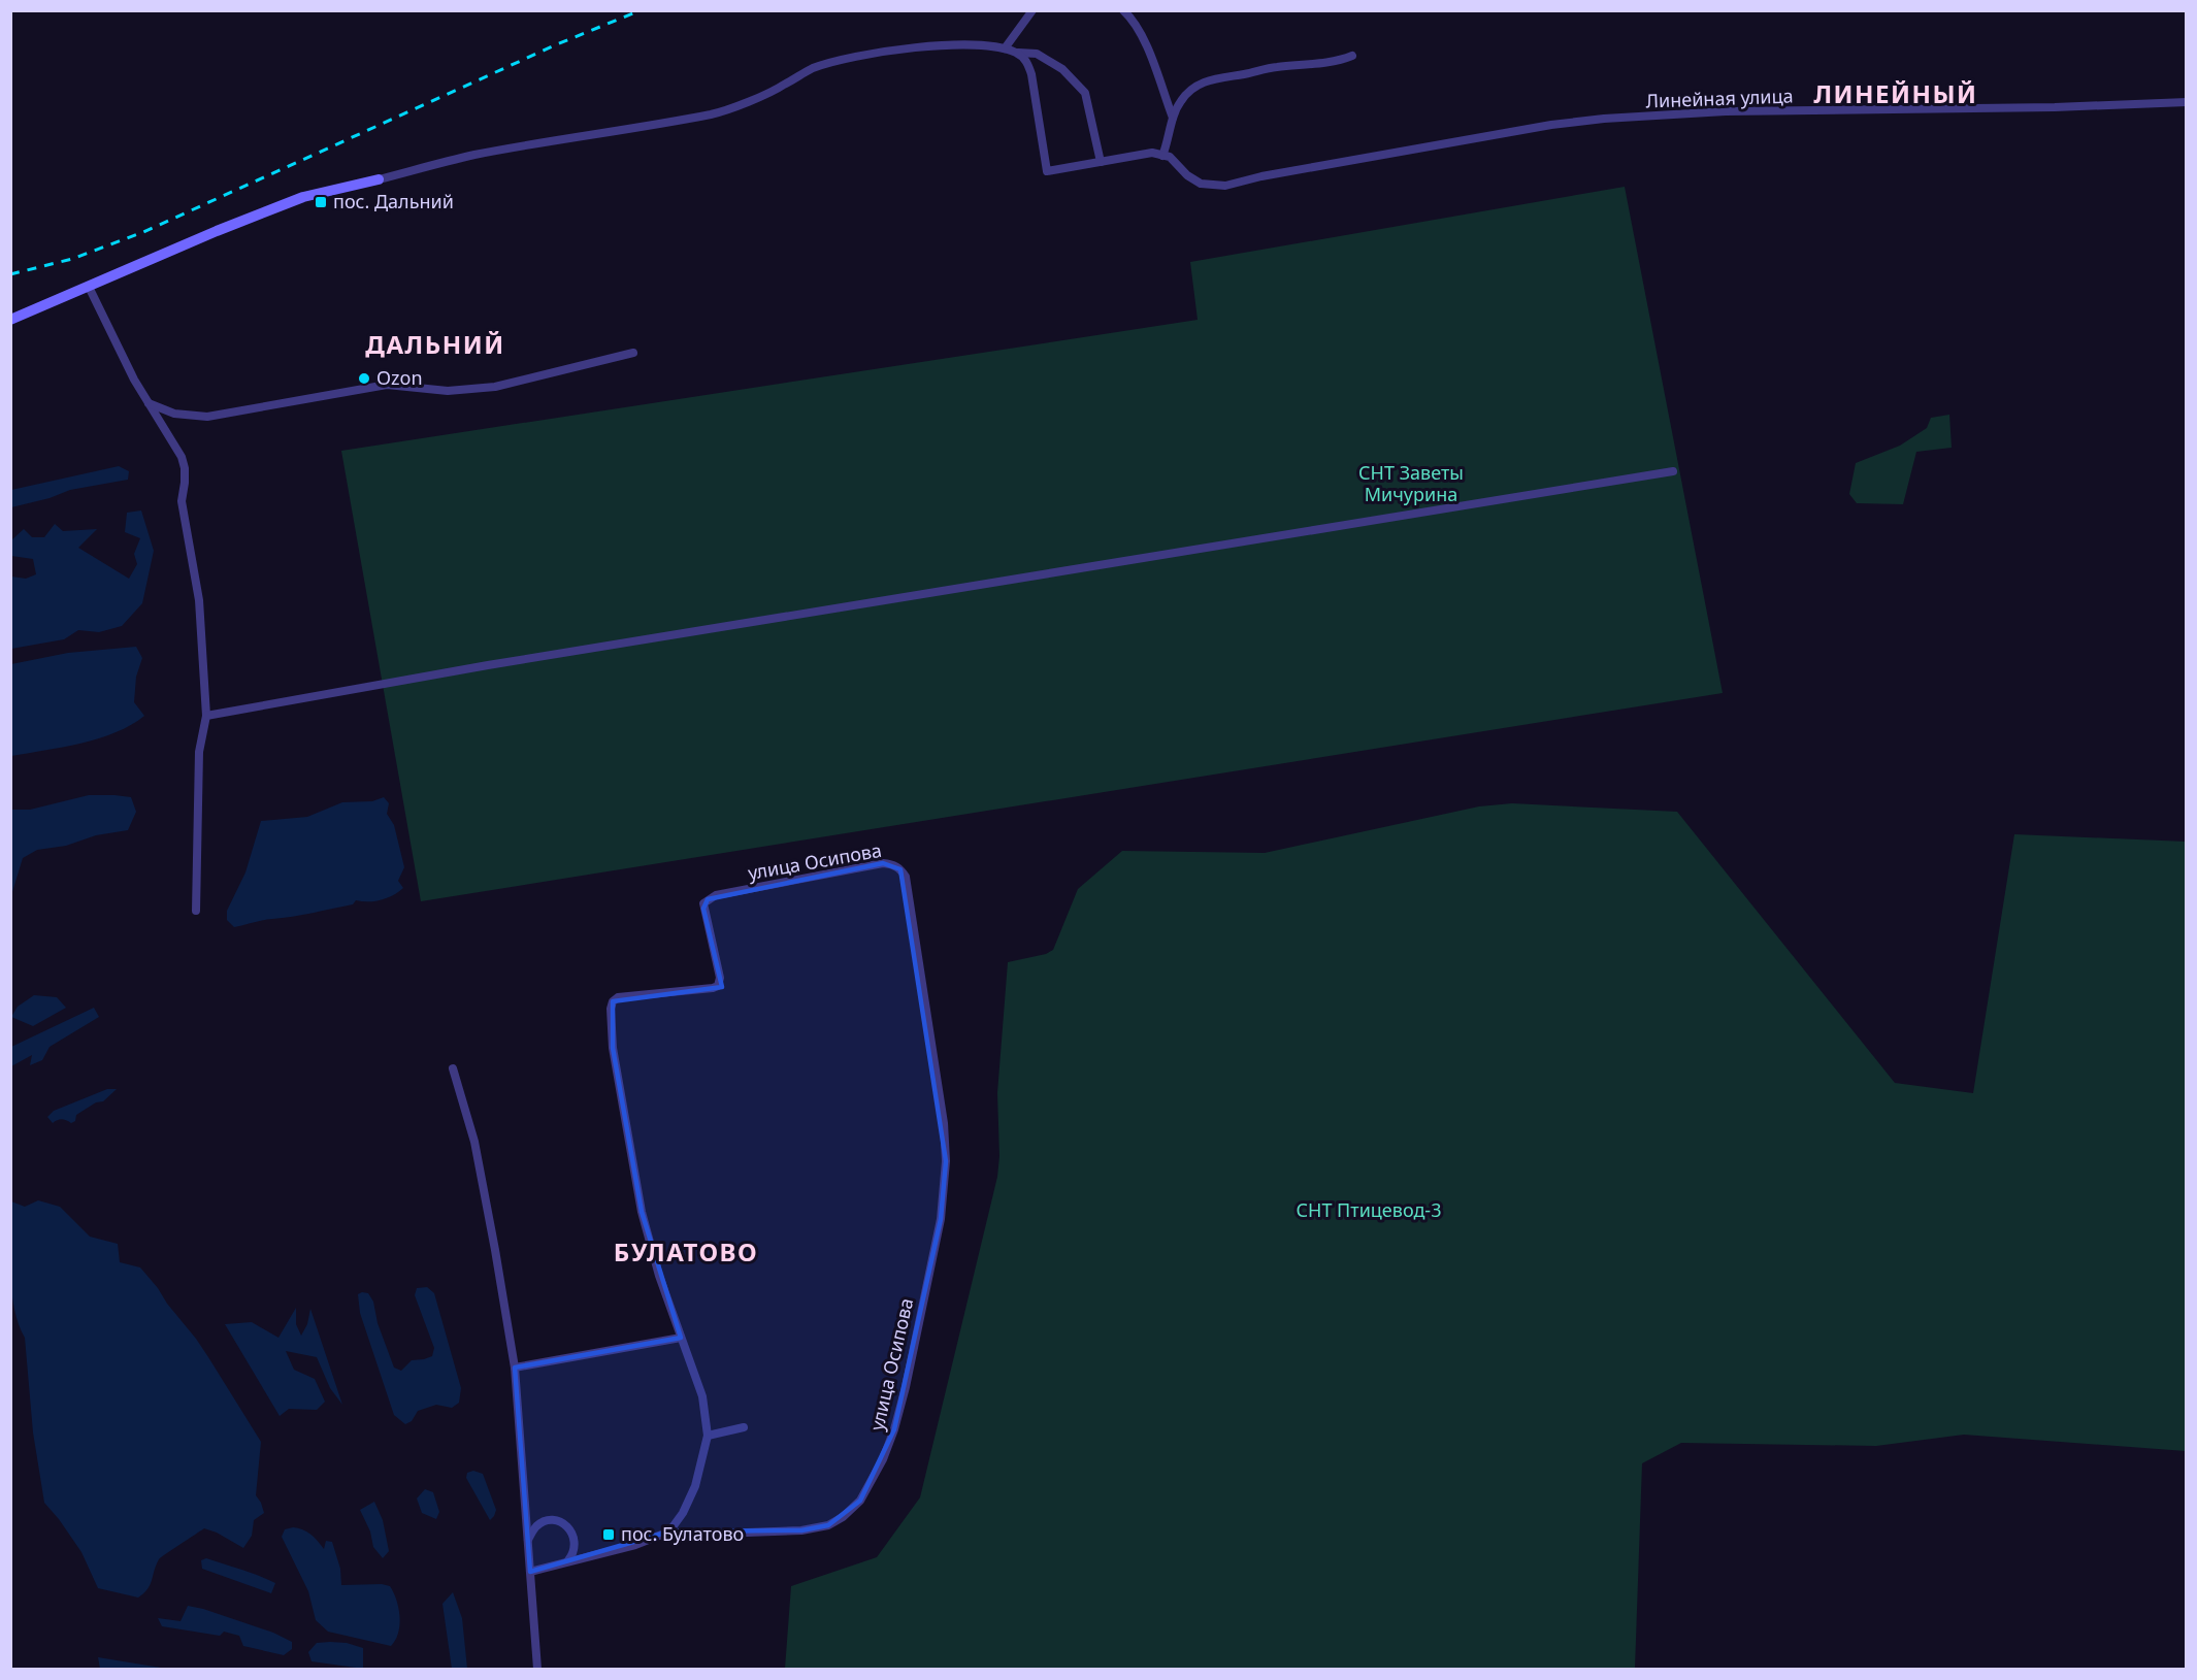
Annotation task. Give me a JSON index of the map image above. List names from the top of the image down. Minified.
{"streets":{"street":["Линейная улица","улица Осипова"]},"districts":["ЛИНЕЙНЫЙ","ДАЛЬНИЙ","БУЛАТОВО"],"parks":["СНТ Заветы Мичурина","СНТ Птицевод-3"],"places":{"transit":["пос. Дальний","пос. Булатово"],"other":["Ozon"]}}
